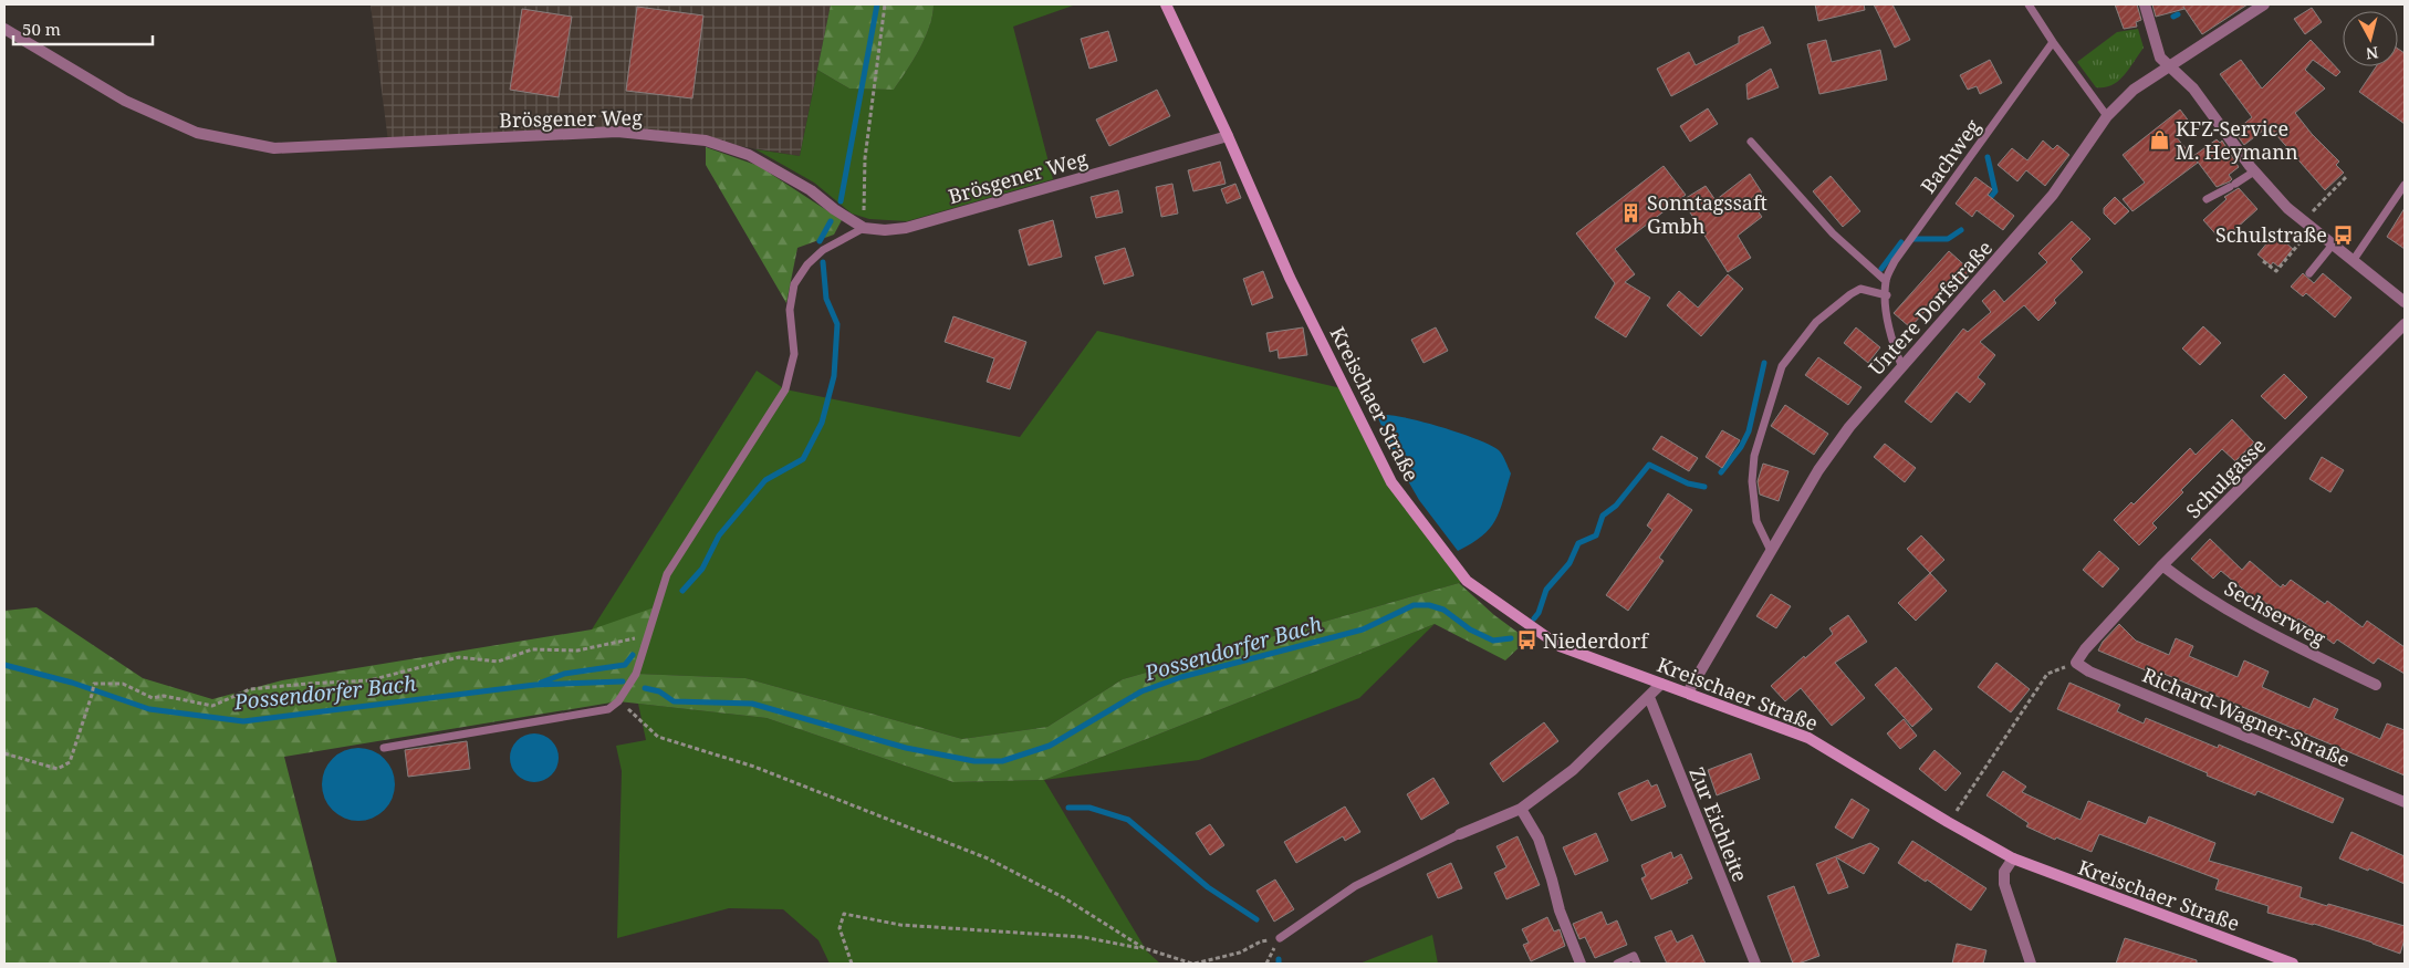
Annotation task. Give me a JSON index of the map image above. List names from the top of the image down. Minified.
{"streets":{"main road":["Kreischaer Straße"],"street":["Brösgener Weg","Untere Dorfstraße","Schulgasse","Sechserweg","Richard-Wagner-Straße","Zur Eichleite"],"lane":["Bachweg"]},"crossings":[["Brösgener Weg","Kreischaer Straße"],["Bachweg","Untere Dorfstraße"],["Untere Dorfstraße","Kreischaer Straße"],["Schulgasse","Sechserweg"],["Schulgasse","Richard-Wagner-Straße"]],"water":["Possendorfer Bach"],"places":{"shop":["KFZ-Service M. Heymann"],"building":["Sonntagssaft Gmbh"],"bus stop":["Schulstraße","Niederdorf"]},"scale_bar":"50 m","north":"bottom"}
